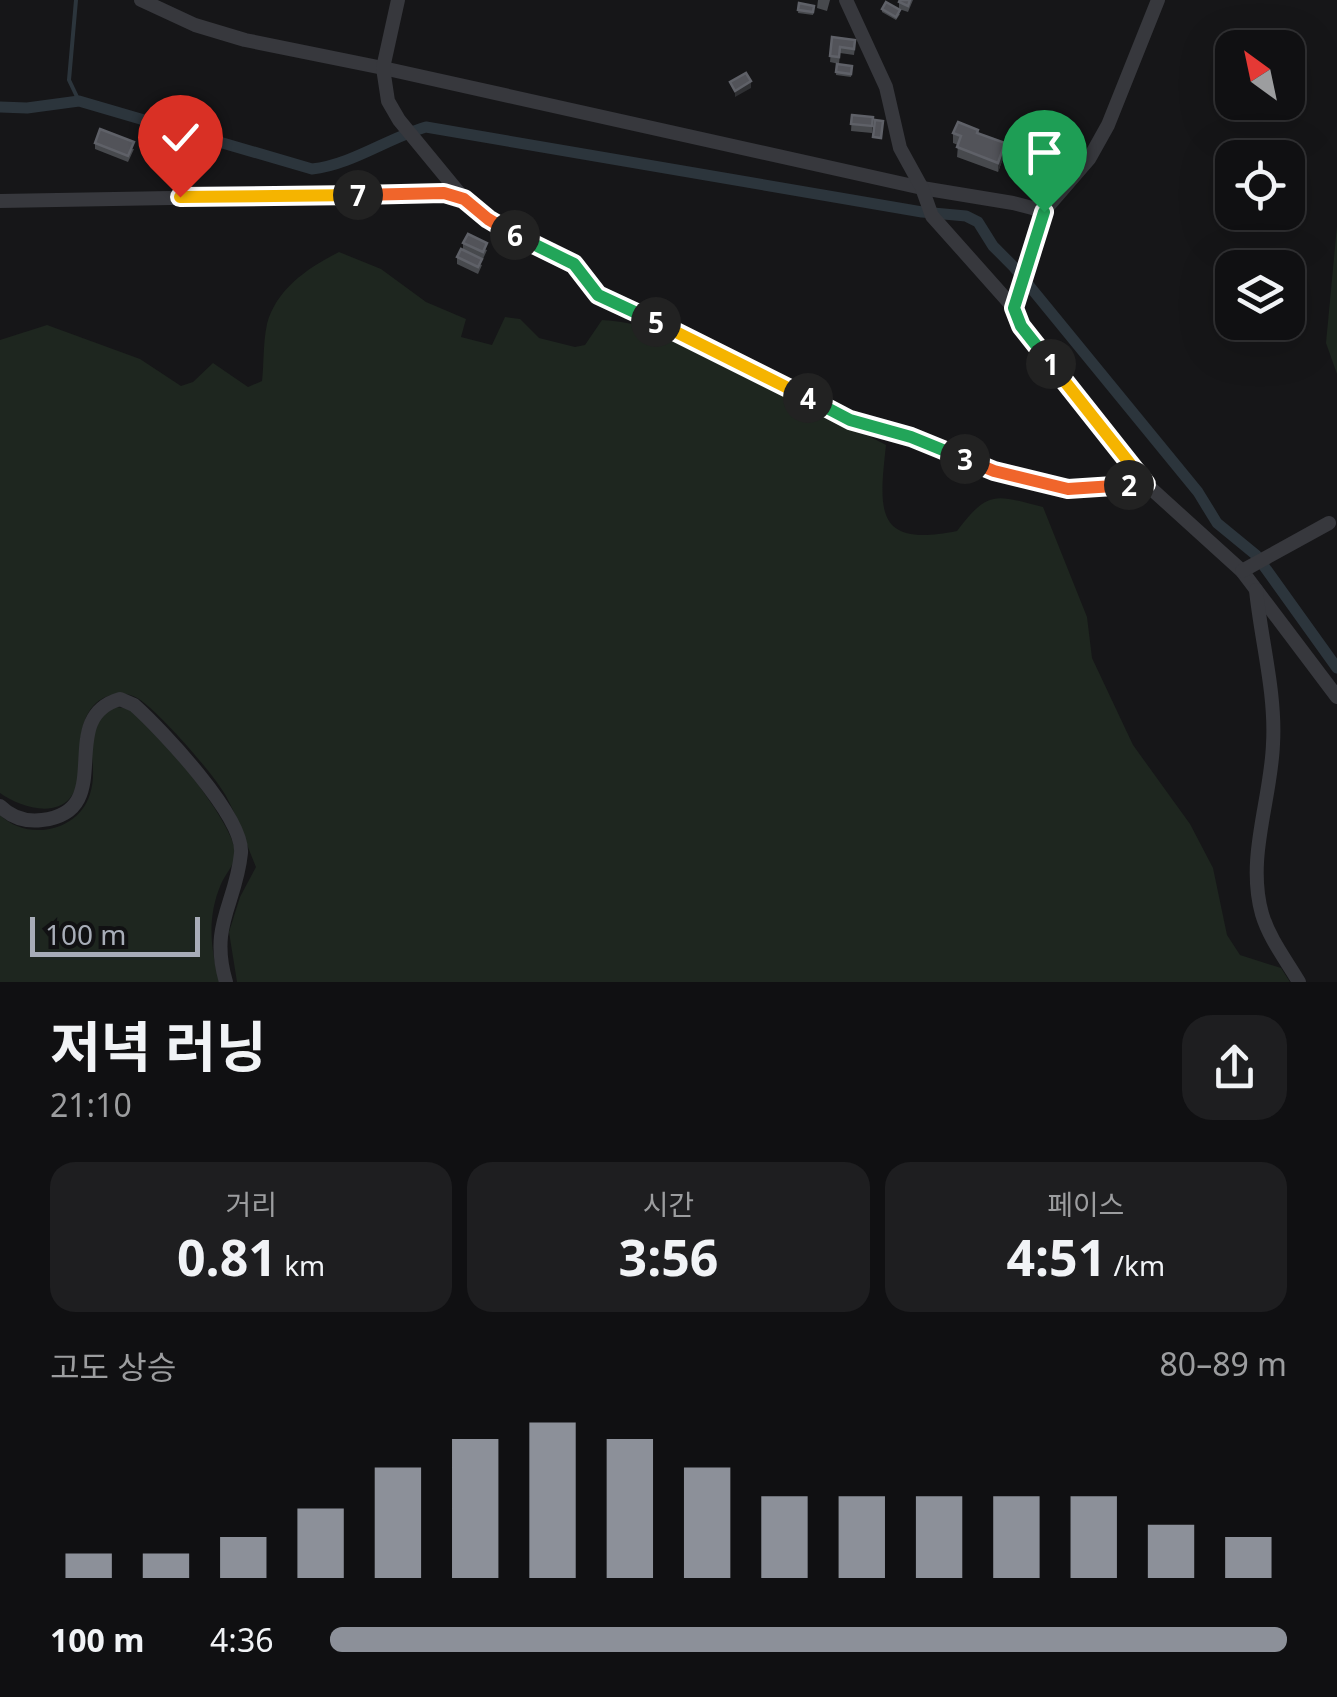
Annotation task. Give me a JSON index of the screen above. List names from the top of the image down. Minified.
{"scale_bar":"100 m","north":"top left","page":{"pins":["7","6","5","1","4","3","2"],"scale":"100 m","heading":["저녁 러닝","21:10"],"stats":[["거리","0.81 km"],["시간","3:56"],["페이스","4:51 /km"]],"chart":["고도 상승","80–89 m"],"list":[{"name":"100 m","note":"4:36"}]}}
